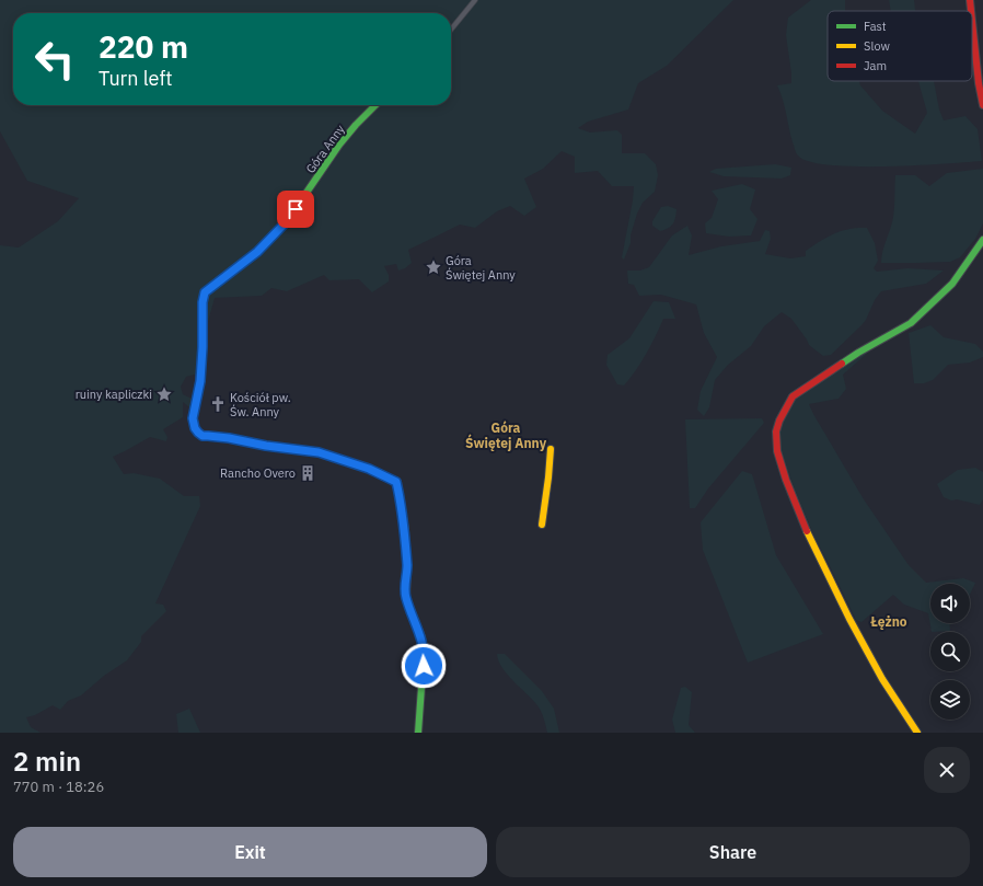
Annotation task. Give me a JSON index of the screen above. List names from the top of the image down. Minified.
{"streets":{"street":["Góra Anny"]},"districts":["Góra Świętej Anny","Łężno"],"places":{"place":["Góra Świętej Anny","ruiny kapliczki"],"church":["Kościół pw. Św. Anny"],"building":["Rancho Overo"]},"legend":["Fast","Slow","Jam"],"page":{"turn":["220 m","Turn left"],"heading":["2 min","770 m · 18:26"],"buttons":["Exit","Share"]}}
